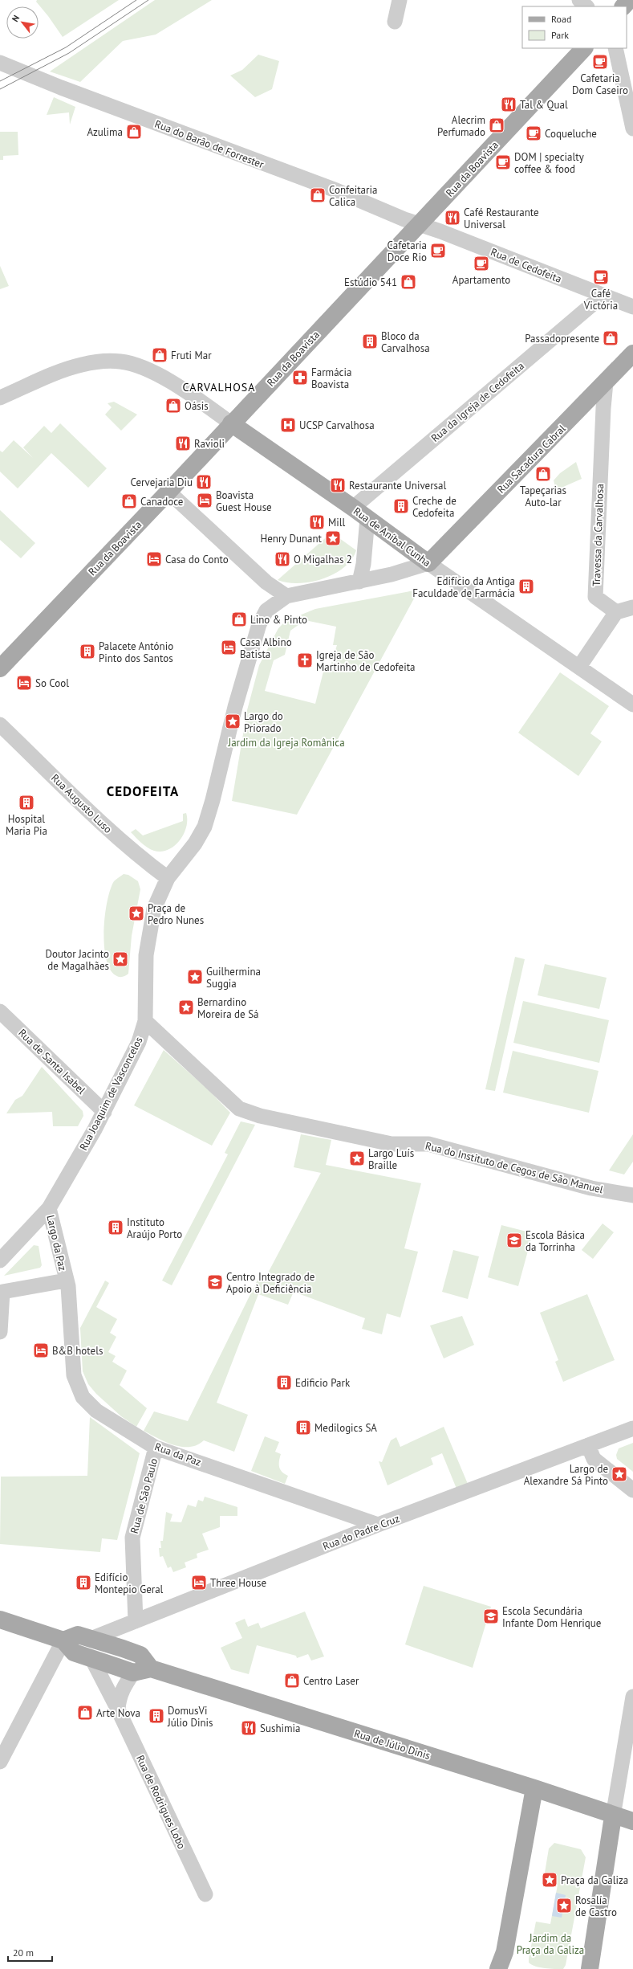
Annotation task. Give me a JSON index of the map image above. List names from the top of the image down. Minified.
{"streets":{"main road":["Rua da Boavista","Rua Sacadura Cabral","Rua de Aníbal Cunha","Rua de Júlio Dinis"],"street":["Rua do Barão de Forrester","Rua de Cedofeita","Rua da Igreja de Cedofeita","Travessa da Carvalhosa","Rua Augusto Luso","Rua de Santa Isabel","Rua Joaquim de Vasconcelos","Rua do Instituto de Cegos de São Manuel","Largo da Paz","Rua da Paz","Rua de São Paulo","Rua do Padre Cruz","Rua de Rodrigues Lobo"]},"crossings":[["Rua do Barão de Forrester","Rua da Boavista"],["Rua do Barão de Forrester","Rua de Cedofeita"],["Rua da Boavista","Rua de Cedofeita"],["Rua da Boavista","Rua de Aníbal Cunha"],["Rua de Cedofeita","Rua da Igreja de Cedofeita"],["Rua da Igreja de Cedofeita","Rua de Aníbal Cunha"],["Rua Sacadura Cabral","Travessa da Carvalhosa"],["Rua Sacadura Cabral","Rua de Aníbal Cunha"],["Rua Augusto Luso","Rua Joaquim de Vasconcelos"],["Rua de Santa Isabel","Rua Joaquim de Vasconcelos"],["Rua Joaquim de Vasconcelos","Rua do Instituto de Cegos de São Manuel"],["Rua Joaquim de Vasconcelos","Largo da Paz"],["Largo da Paz","Rua da Paz"],["Rua da Paz","Rua de São Paulo"],["Rua da Paz","Rua do Padre Cruz"],["Rua de São Paulo","Rua do Padre Cruz"]],"districts":["CARVALHOSA","CEDOFEITA"],"parks":["Jardim da Igreja Românica","Jardim da Praça da Galiza"],"places":{"cafe":["Cafetaria Dom Caseiro","Coqueluche","DOM | specialty coffee & food","Cafetaria Doce Rio","Apartamento","Café Victória"],"restaurant":["Tal & Qual","Café Restaurante Universal","Ravioli","Cervejaria Diu","Restaurante Universal","Mill","O Migalhas 2","Sushimia"],"shop":["Alecrim Perfumado","Azulima","Confeitaria Calica","Estúdio 541","Passadopresente","Fruti Mar","Oásis","Tapeçarias Auto-lar","Canadoce","Lino & Pinto","Centro Laser","Arte Nova"],"building":["Bloco da Carvalhosa","Creche de Cedofeita","Edifício da Antiga Faculdade de Farmácia","Palacete António Pinto dos Santos","Hospital Maria Pia","Instituto Araújo Porto","Edificio Park","Medilogics SA","Edifício Montepio Geral","DomusVi Júlio Dinis"],"pharmacy":["Farmácia Boavista"],"hospital":["UCSP Carvalhosa"],"hotel":["Boavista Guest House","Casa do Conto","Casa Albino Batista","So Cool","B&B hotels","Three House"],"place":["Henry Dunant","Largo do Priorado","Praça de Pedro Nunes","Doutor Jacinto de Magalhães","Guilhermina Suggia","Bernardino Moreira de Sá","Largo Luís Braille","Largo de Alexandre Sá Pinto","Praça da Galiza","Rosalía de Castro"],"church":["Igreja de São Martinho de Cedofeita"],"school or university":["Escola Básica da Torrinha","Centro Integrado de Apoio à Deficiência","Escola Secundária Infante Dom Henrique"]},"legend":["Road","Park"],"scale_bar":"20 m","north":"top left"}
